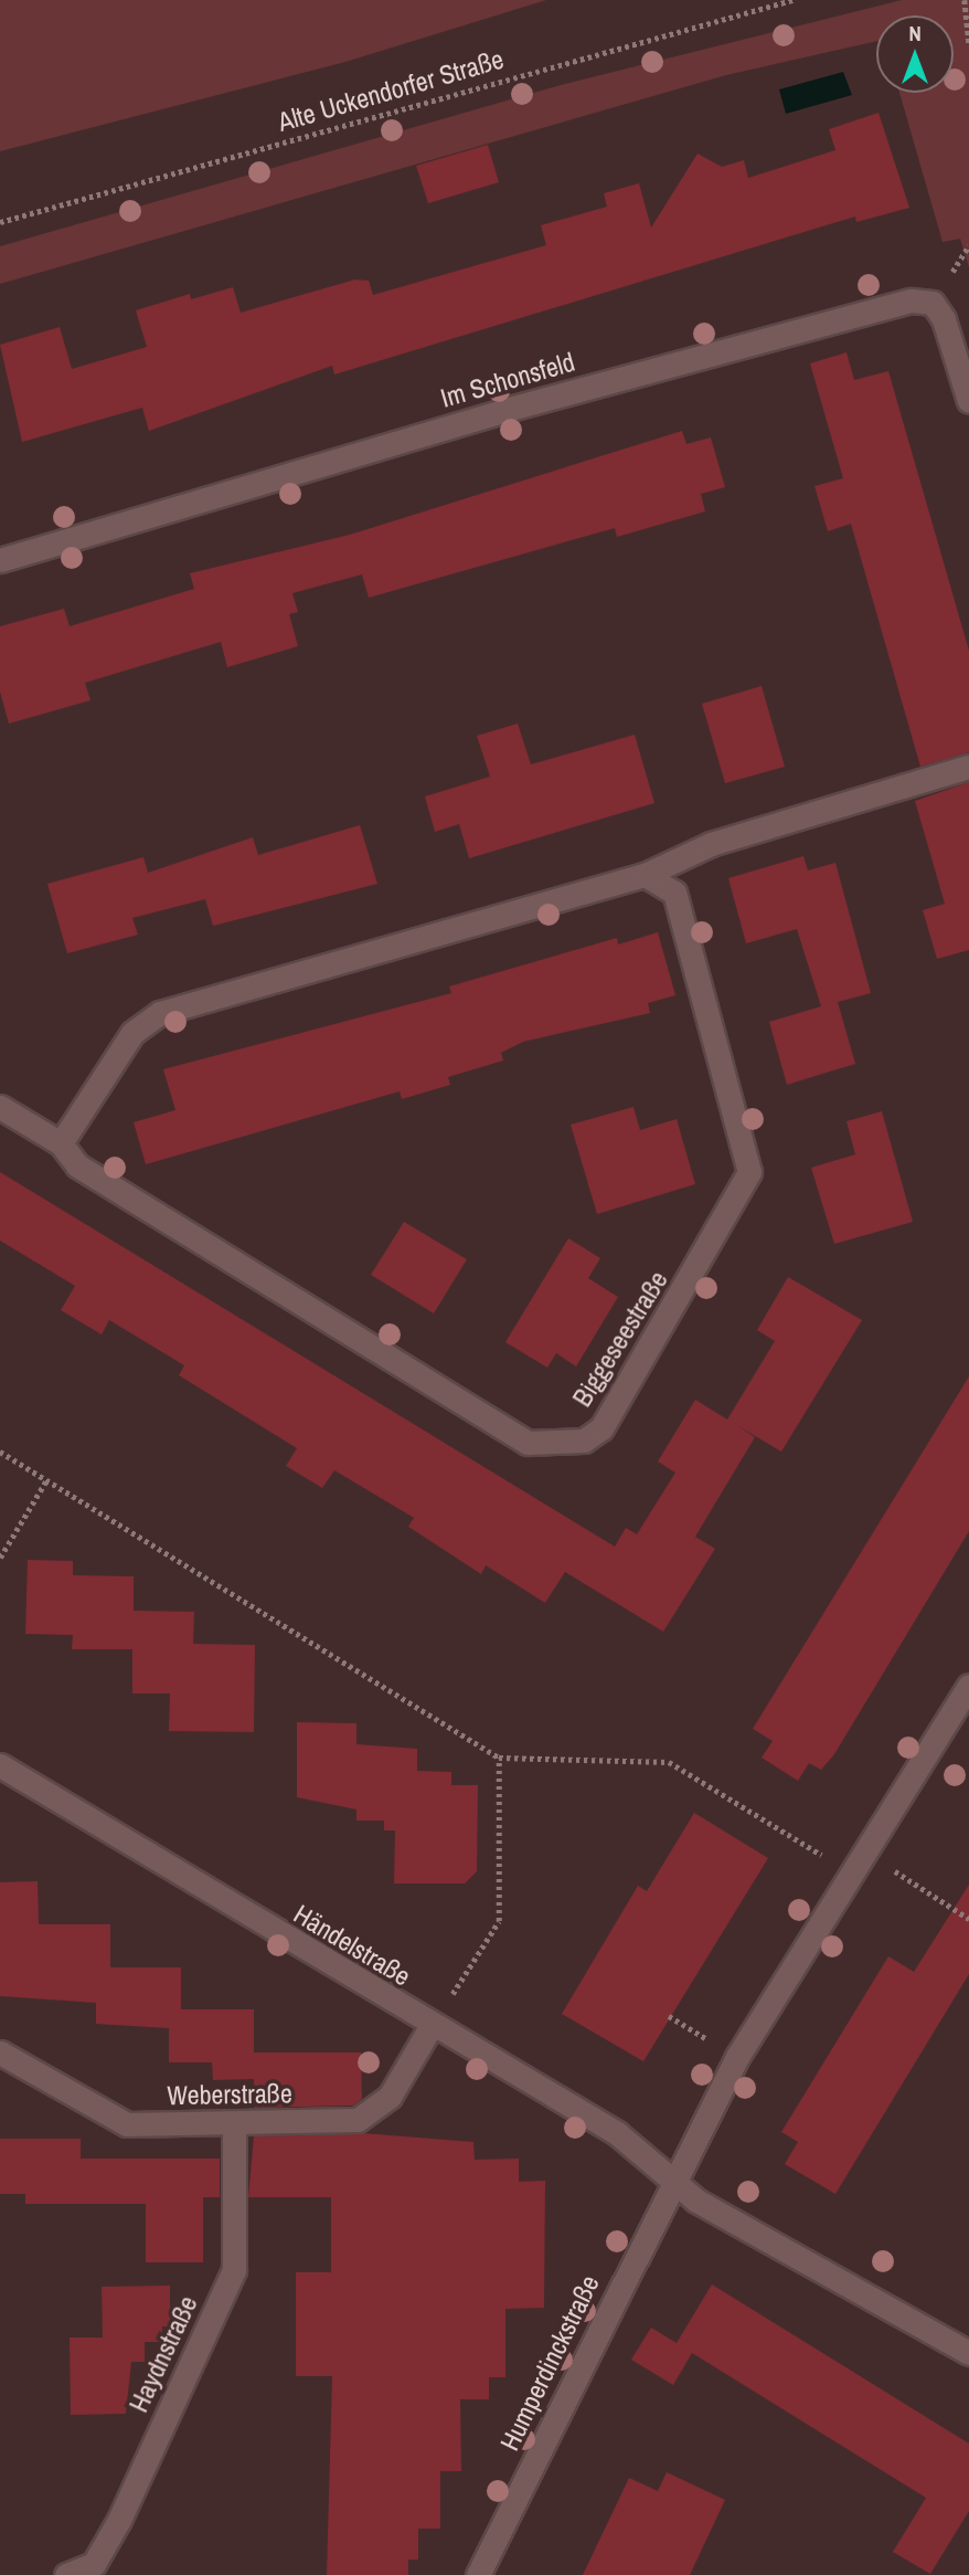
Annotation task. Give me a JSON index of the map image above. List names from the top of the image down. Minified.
{"streets":{"street":["Im Schonsfeld","Biggeseestraße","Händelstraße","Weberstraße","Haydnstraße","Humperdinckstraße"],"path":["Alte Uckendorfer Straße"]},"crossings":[["Händelstraße","Weberstraße"],["Händelstraße","Humperdinckstraße"],["Weberstraße","Haydnstraße"]],"north":"top"}
